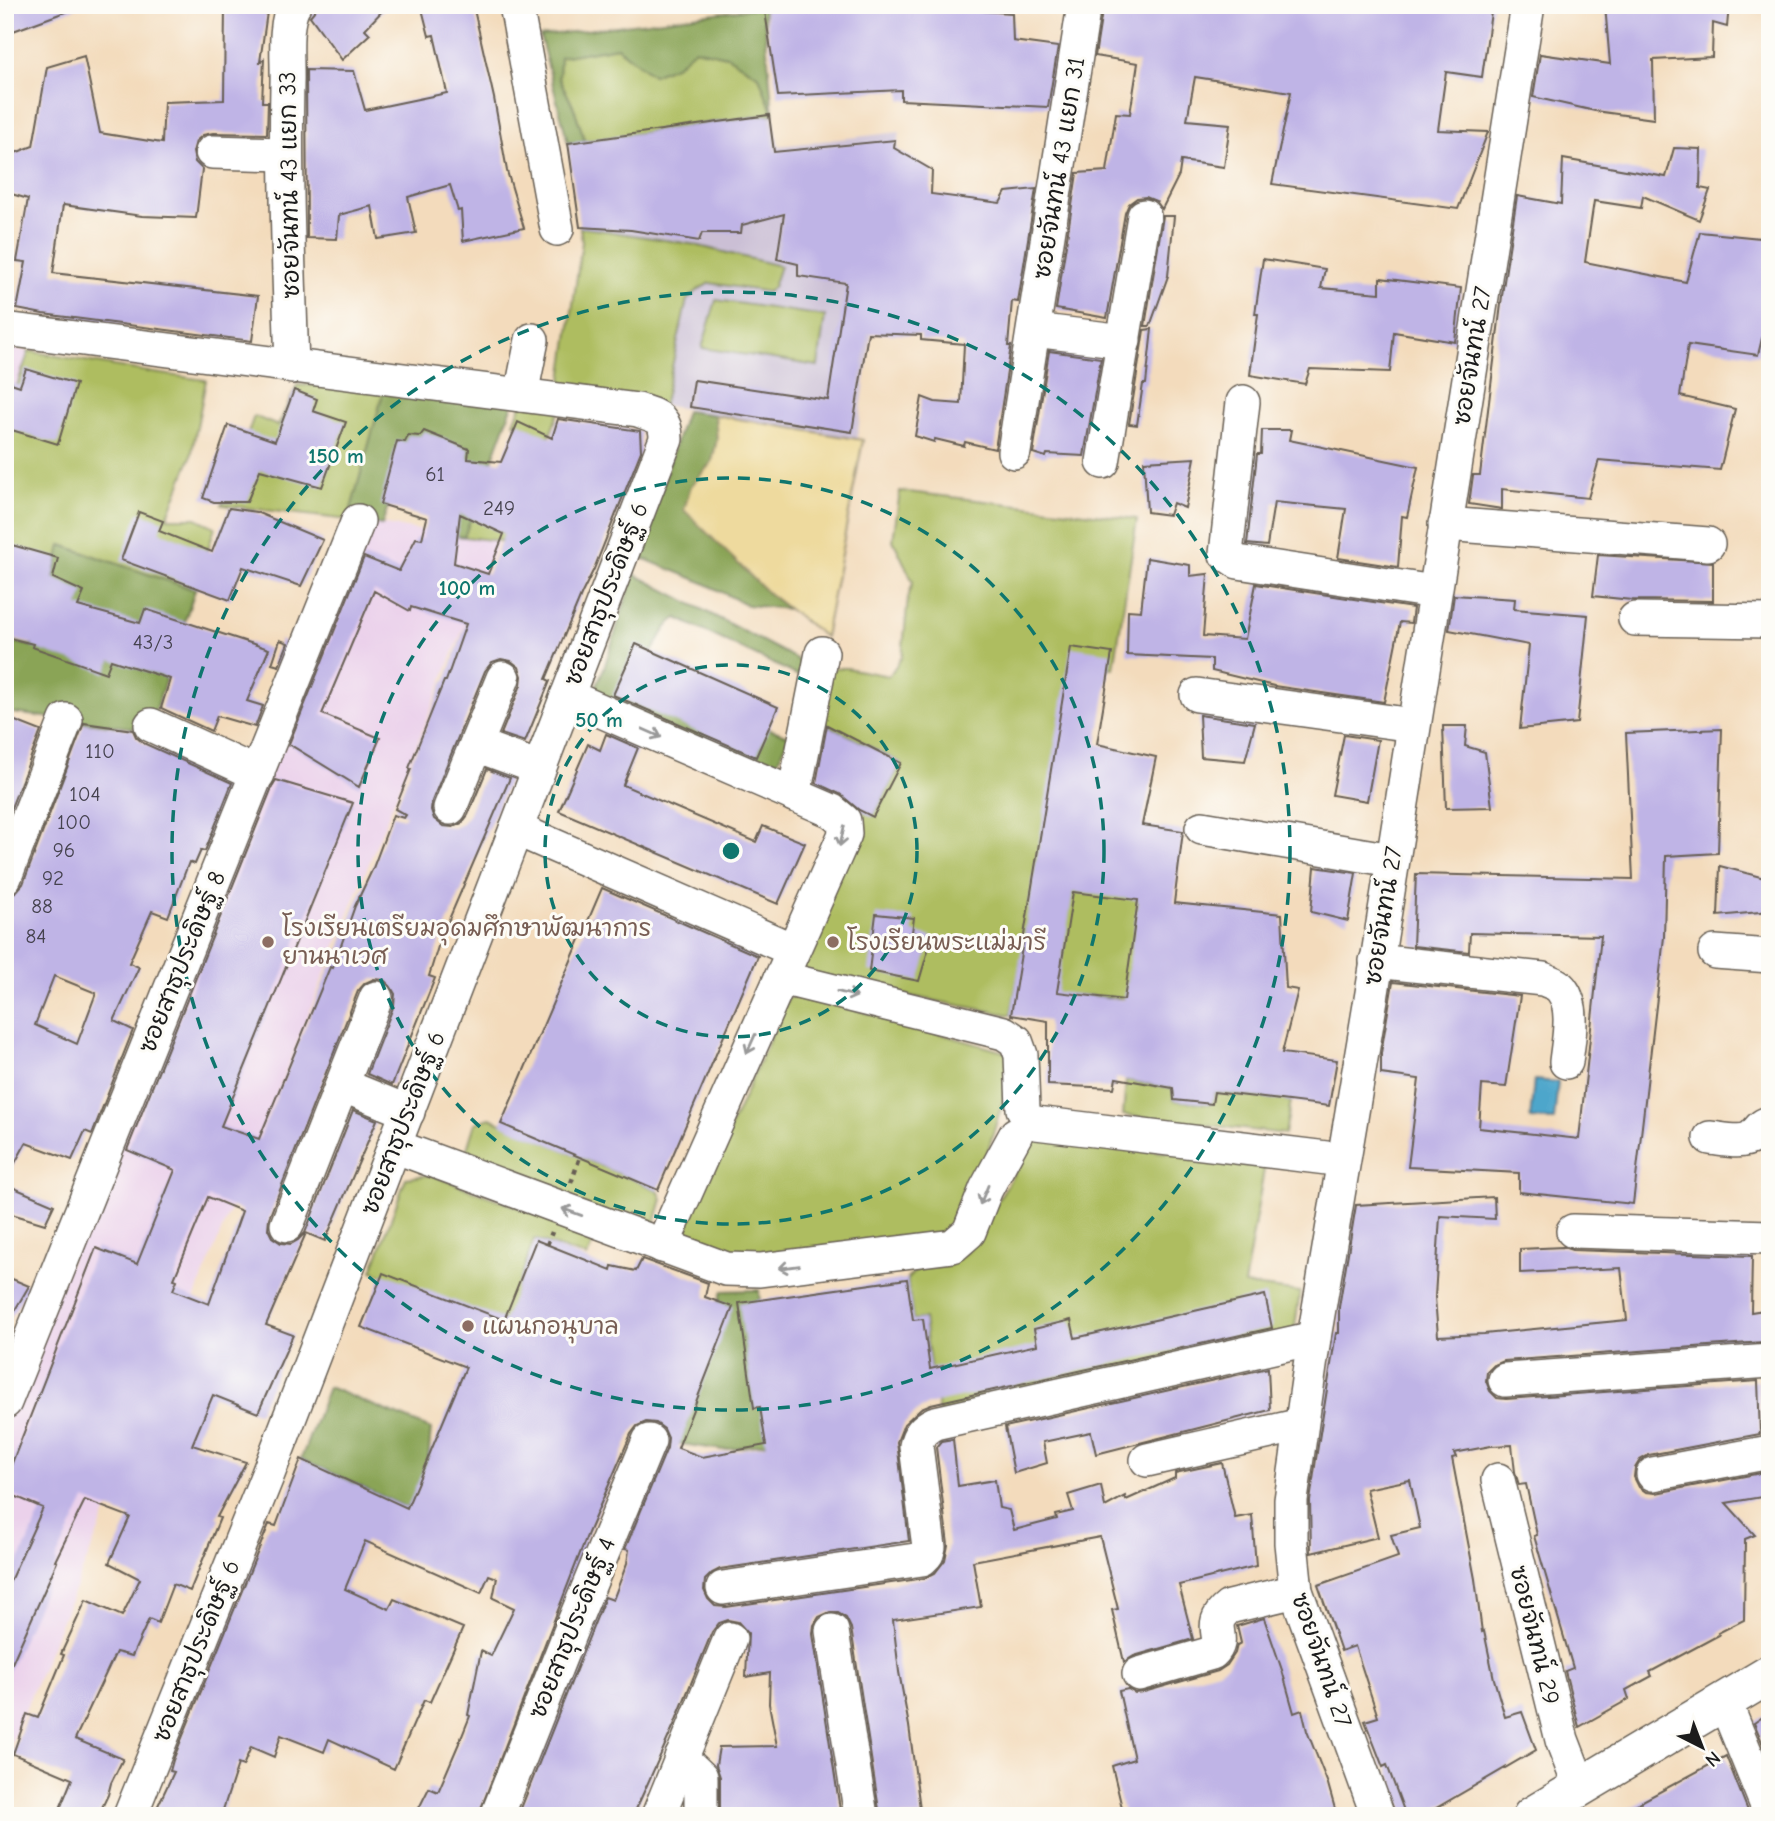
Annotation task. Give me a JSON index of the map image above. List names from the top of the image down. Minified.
{"streets":{"street":["ซอยจันทน์ 43 แยก 31","ซอยจันทน์ 43 แยก 33","ซอยจันทน์ 27","ซอยสาธุประดิษฐ์ 6","ซอยสาธุประดิษฐ์ 8","ซอยสาธุประดิษฐ์ 4","ซอยจันทน์ 29"]},"crossings":[["ซอยจันทน์ 43 แยก 33","ซอยสาธุประดิษฐ์ 6"]],"places":["โรงเรียนเตรียมอุดมศึกษาพัฒนาการ ยานนาเวศ","โรงเรียนพระแม่มารี","แผนกอนุบาล"],"house_numbers":["61","249","43/3","110","104","100","96","92","88","84"],"north":"bottom right","rings":["150 m","100 m","50 m"]}
